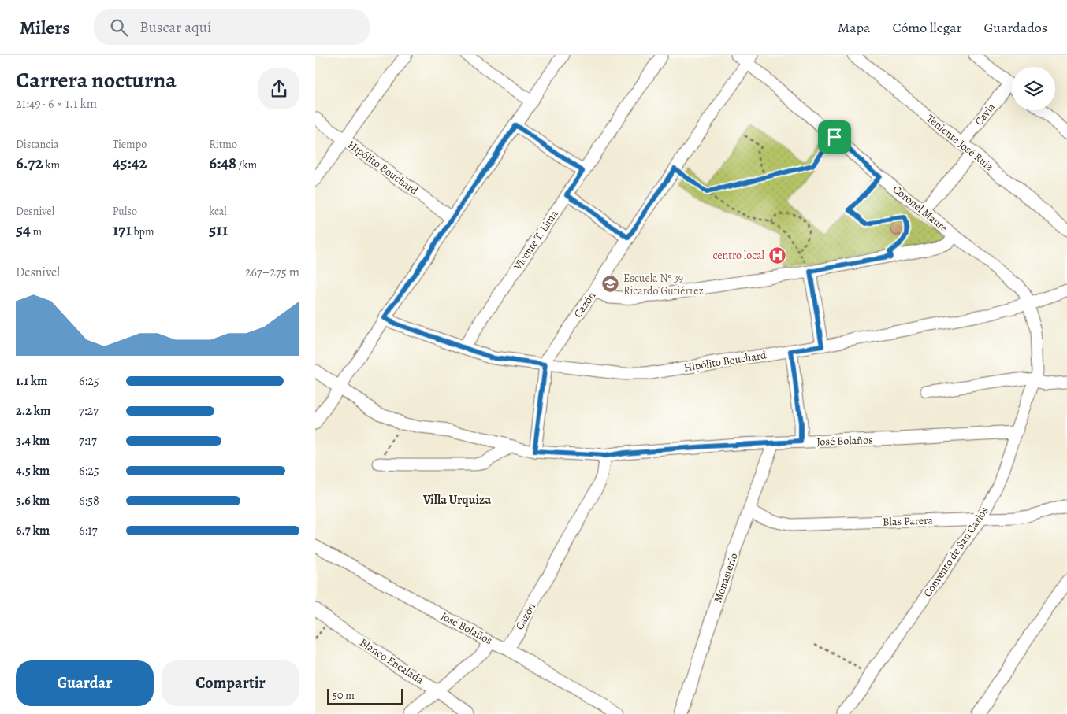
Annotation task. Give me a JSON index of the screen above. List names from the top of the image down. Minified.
{"streets":{"street":["Cavia","Teniente José Ruiz","Hipólito Bouchard","Coronel Maure","Vicente T. Lima","Cazón","José Bolaños","Blas Parera","Convento de San Carlos","Monasterio","Blanco Encalada"]},"crossings":[["Cavia","Teniente José Ruiz"],["Hipólito Bouchard","Coronel Maure"],["Hipólito Bouchard","Vicente T. Lima"],["Hipólito Bouchard","Cazón"],["Hipólito Bouchard","Convento de San Carlos"],["Coronel Maure","Cazón"],["Coronel Maure","Convento de San Carlos"],["Cazón","José Bolaños"],["José Bolaños","Convento de San Carlos"],["José Bolaños","Monasterio"],["Blas Parera","Convento de San Carlos"],["Blas Parera","Monasterio"]],"districts":["Villa Urquiza"],"places":{"hospital":["centro local"],"school or university":["Escuela Nº 39 Ricardo Gutiérrez"]},"scale_bar":"50 m","page":{"header":"Milers","search":"Buscar aquí","nav":["Mapa","Cómo llegar","Guardados"],"heading":["Carrera nocturna","21:49 · 6 × 1.1 km"],"stats":[["Distancia","6.72 km"],["Tiempo","45:42"],["Ritmo","6:48 /km"],["Desnivel","54 m"],["Pulso","171 bpm"],["kcal","511"]],"chart":["Desnivel","267–275 m"],"list":[{"name":"1.1 km","note":"6:25"},{"name":"2.2 km","note":"7:27"},{"name":"3.4 km","note":"7:17"},{"name":"4.5 km","note":"6:25"},{"name":"5.6 km","note":"6:58"},{"name":"6.7 km","note":"6:17"}],"buttons":["Guardar","Compartir"],"scale":"50 m"}}
